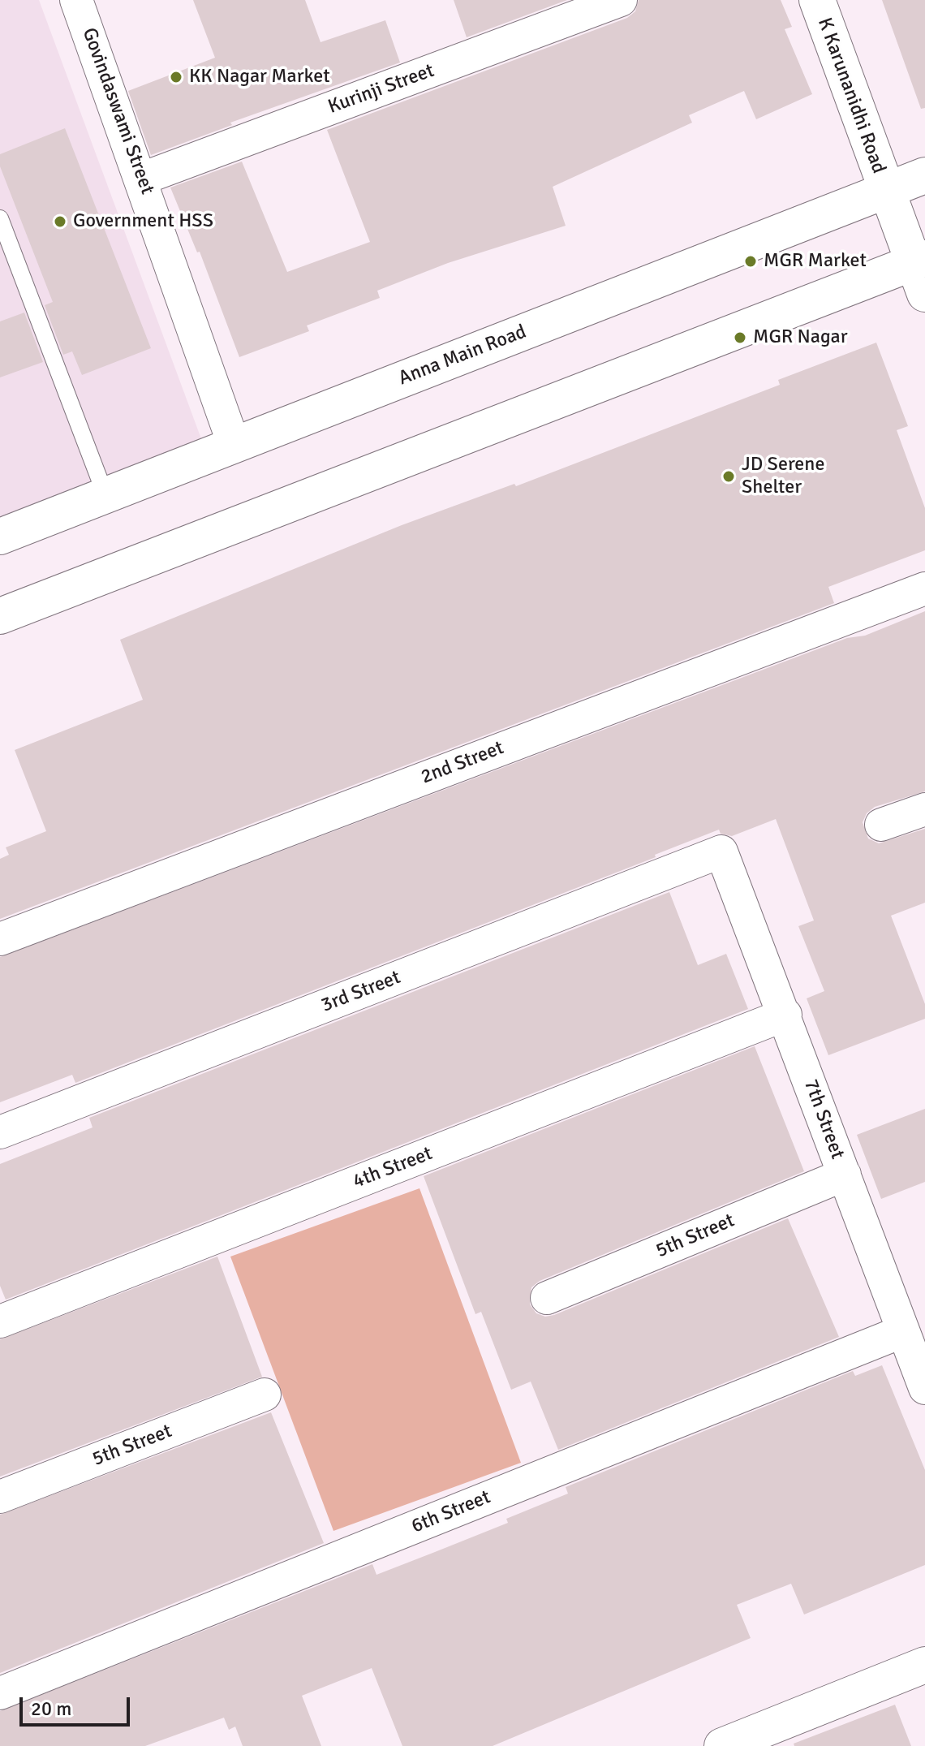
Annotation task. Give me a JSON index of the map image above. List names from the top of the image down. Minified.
{"streets":{"main road":["K Karunanidhi Road","Anna Main Road"],"street":["Kurinji Street","Govindaswami Street","2nd Street","3rd Street","7th Street","4th Street","5th Street","6th Street"]},"crossings":[["Kurinji Street","Govindaswami Street"],["K Karunanidhi Road","Anna Main Road"],["Govindaswami Street","Anna Main Road"],["3rd Street","7th Street"],["7th Street","4th Street"],["7th Street","5th Street"],["7th Street","6th Street"]],"places":["KK Nagar Market","Government HSS","MGR Market","MGR Nagar","JD Serene Shelter"],"scale_bar":"20 m"}
